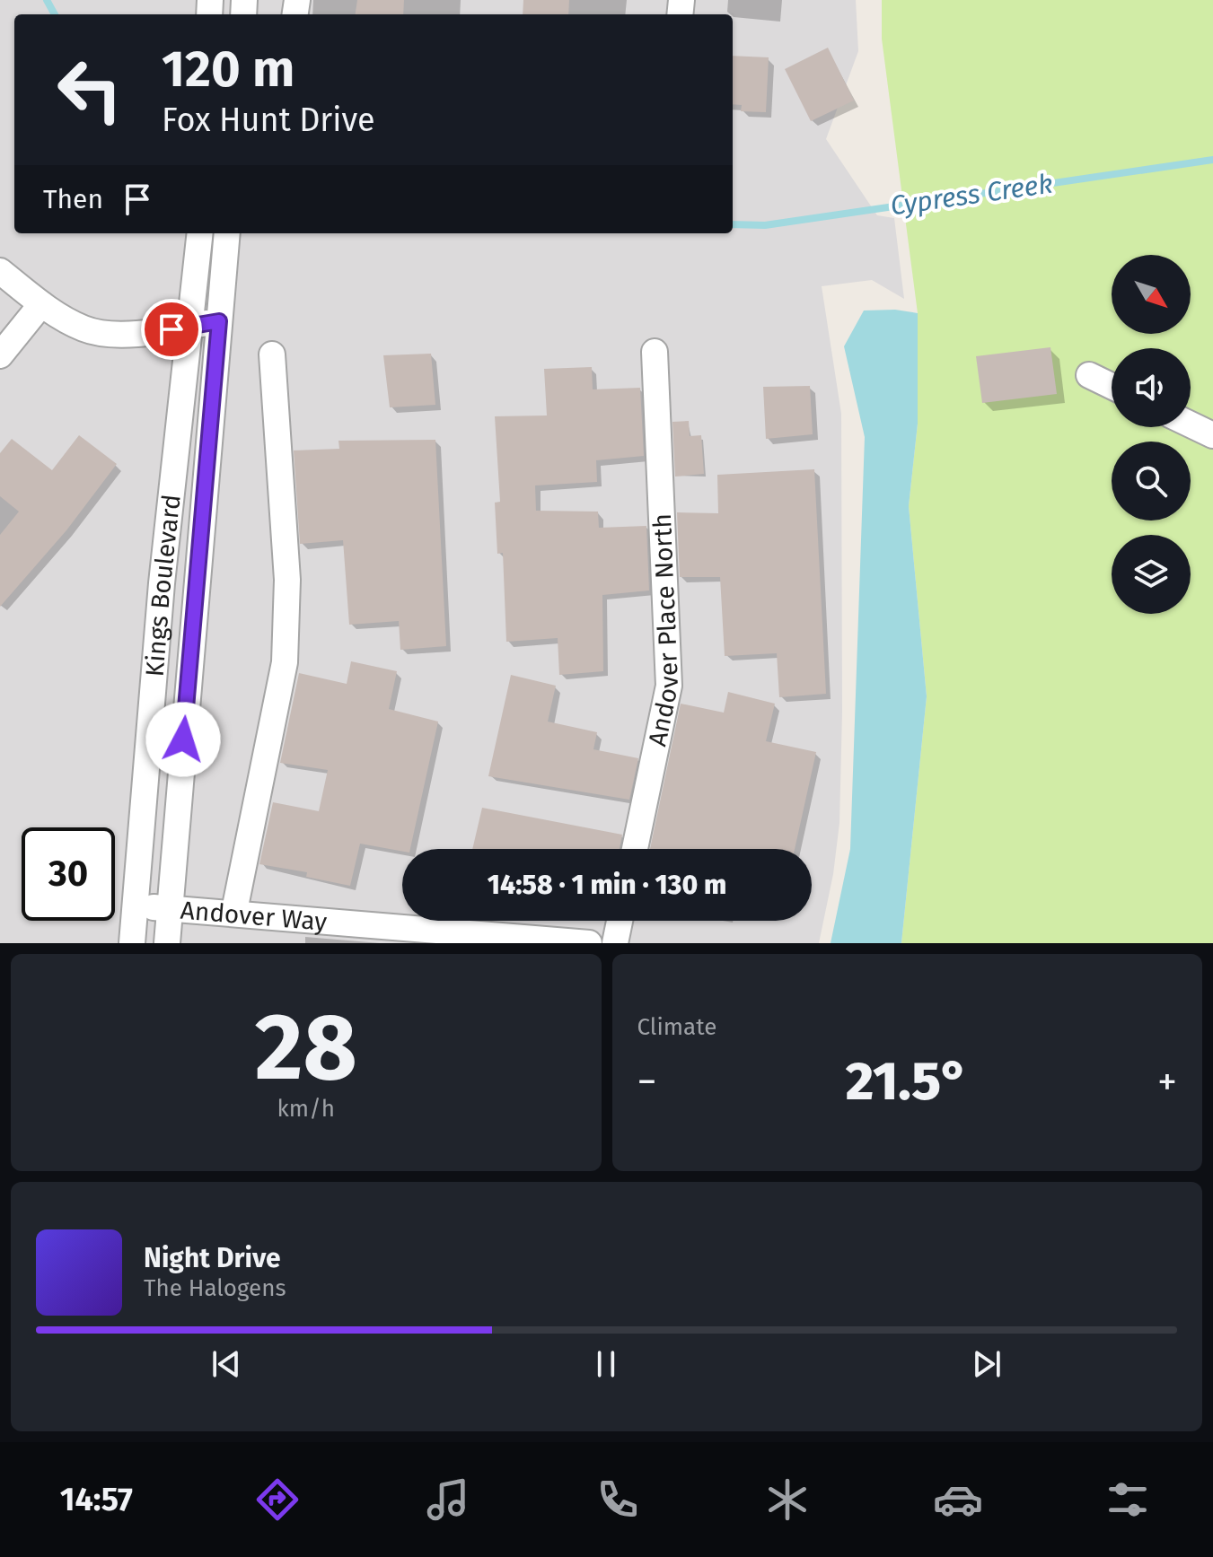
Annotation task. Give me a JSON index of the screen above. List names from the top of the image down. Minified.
{"streets":{"street":["Kings Boulevard","Andover Place North","Andover Way"]},"crossings":[["Kings Boulevard","Andover Way"]],"water":["Cypress Creek"],"north":"bottom right","page":{"turn":["120 m","Fox Hunt Drive"],"then":"Then","limit":"30","trip":"14:58 · 1 min · 130 m","tile":[["28","km/h"],"Climate"],"heat":["−","21.5°","+"],"song":["Night Drive","The Halogens"],"tabs":"14:57"}}
